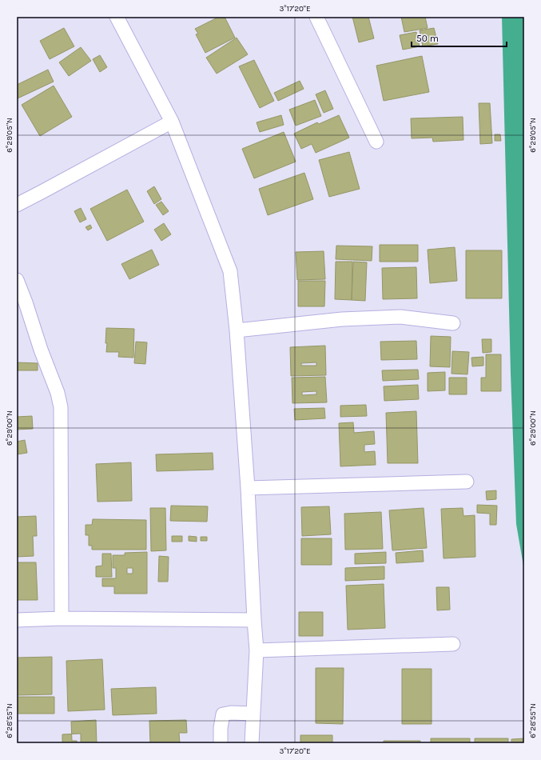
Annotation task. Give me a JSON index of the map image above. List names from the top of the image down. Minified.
{"scale_bar":"50 m","coordinates":["3°17'20\"E","6°29'05\"N","6°29'00\"N","6°28'55\"N"]}
